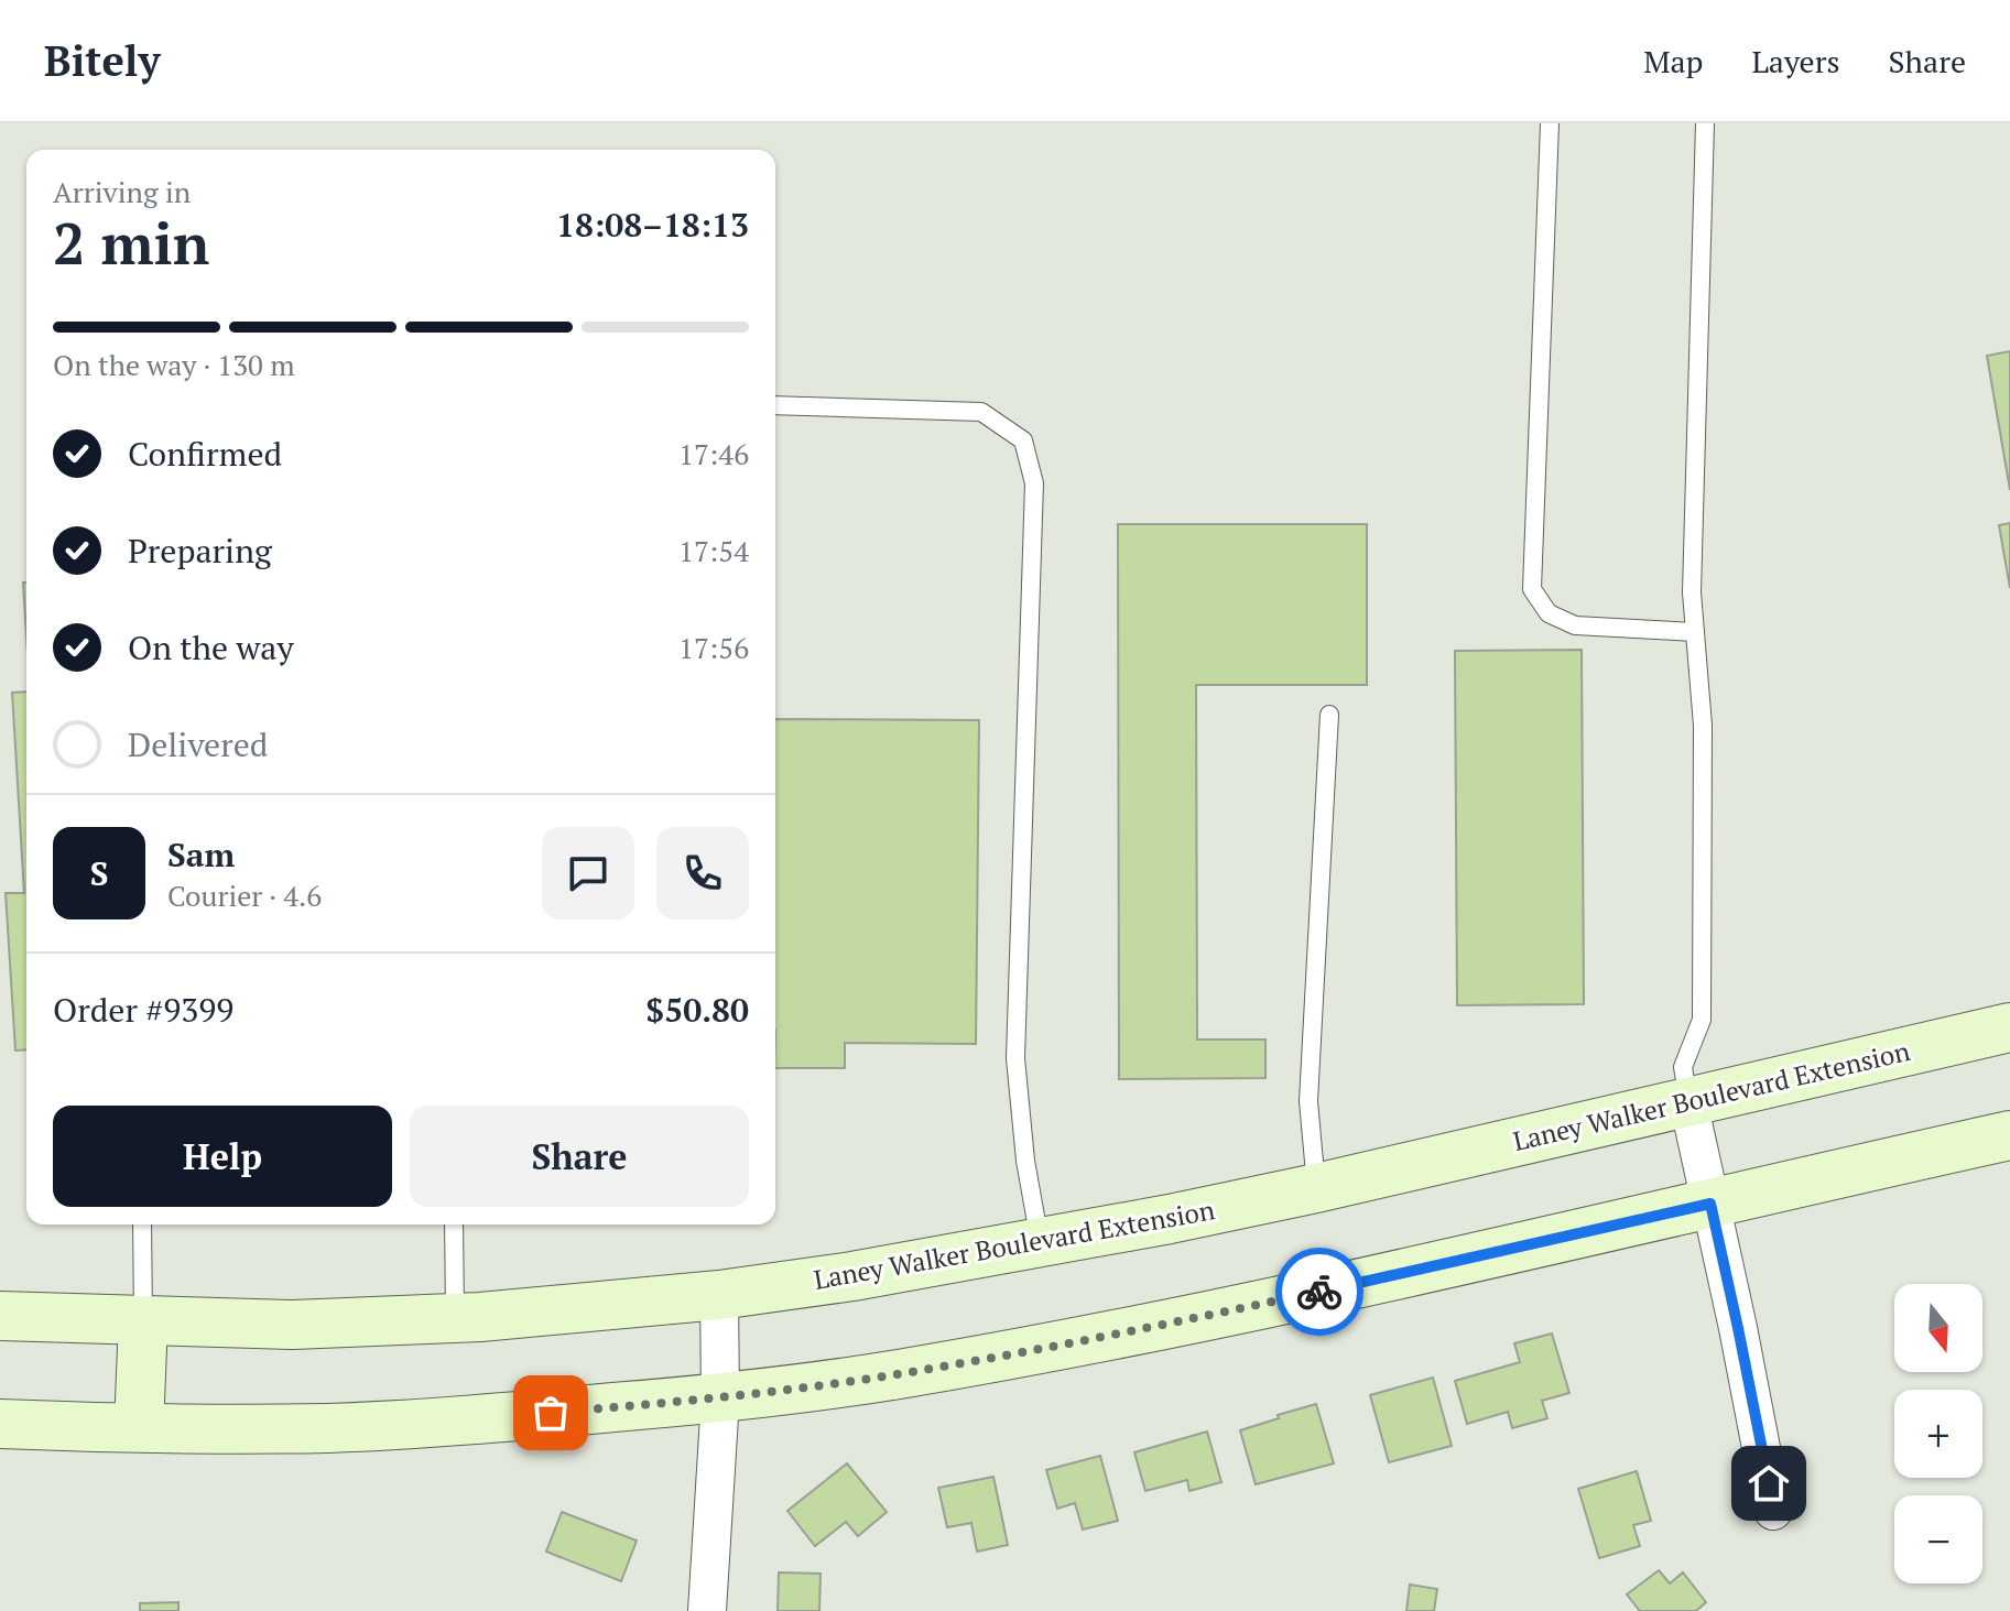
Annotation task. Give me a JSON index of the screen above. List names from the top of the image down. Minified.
{"streets":{"main road":["Laney Walker Boulevard Extension"]},"north":"bottom","page":{"header":"Bitely","nav":["Map","Layers","Share"],"heading":["2 min","Arriving in","18:08–18:13"],"panel":["Sam","Courier · 4.6","Order #9399","$50.80"],"bar":"On the way · 130 m","list":[["Confirmed","17:46"],["Preparing","17:54"],["On the way","17:56"],"Delivered"],"round":"S","buttons":["Help","Share"],"map_buttons":["+","−"]}}
